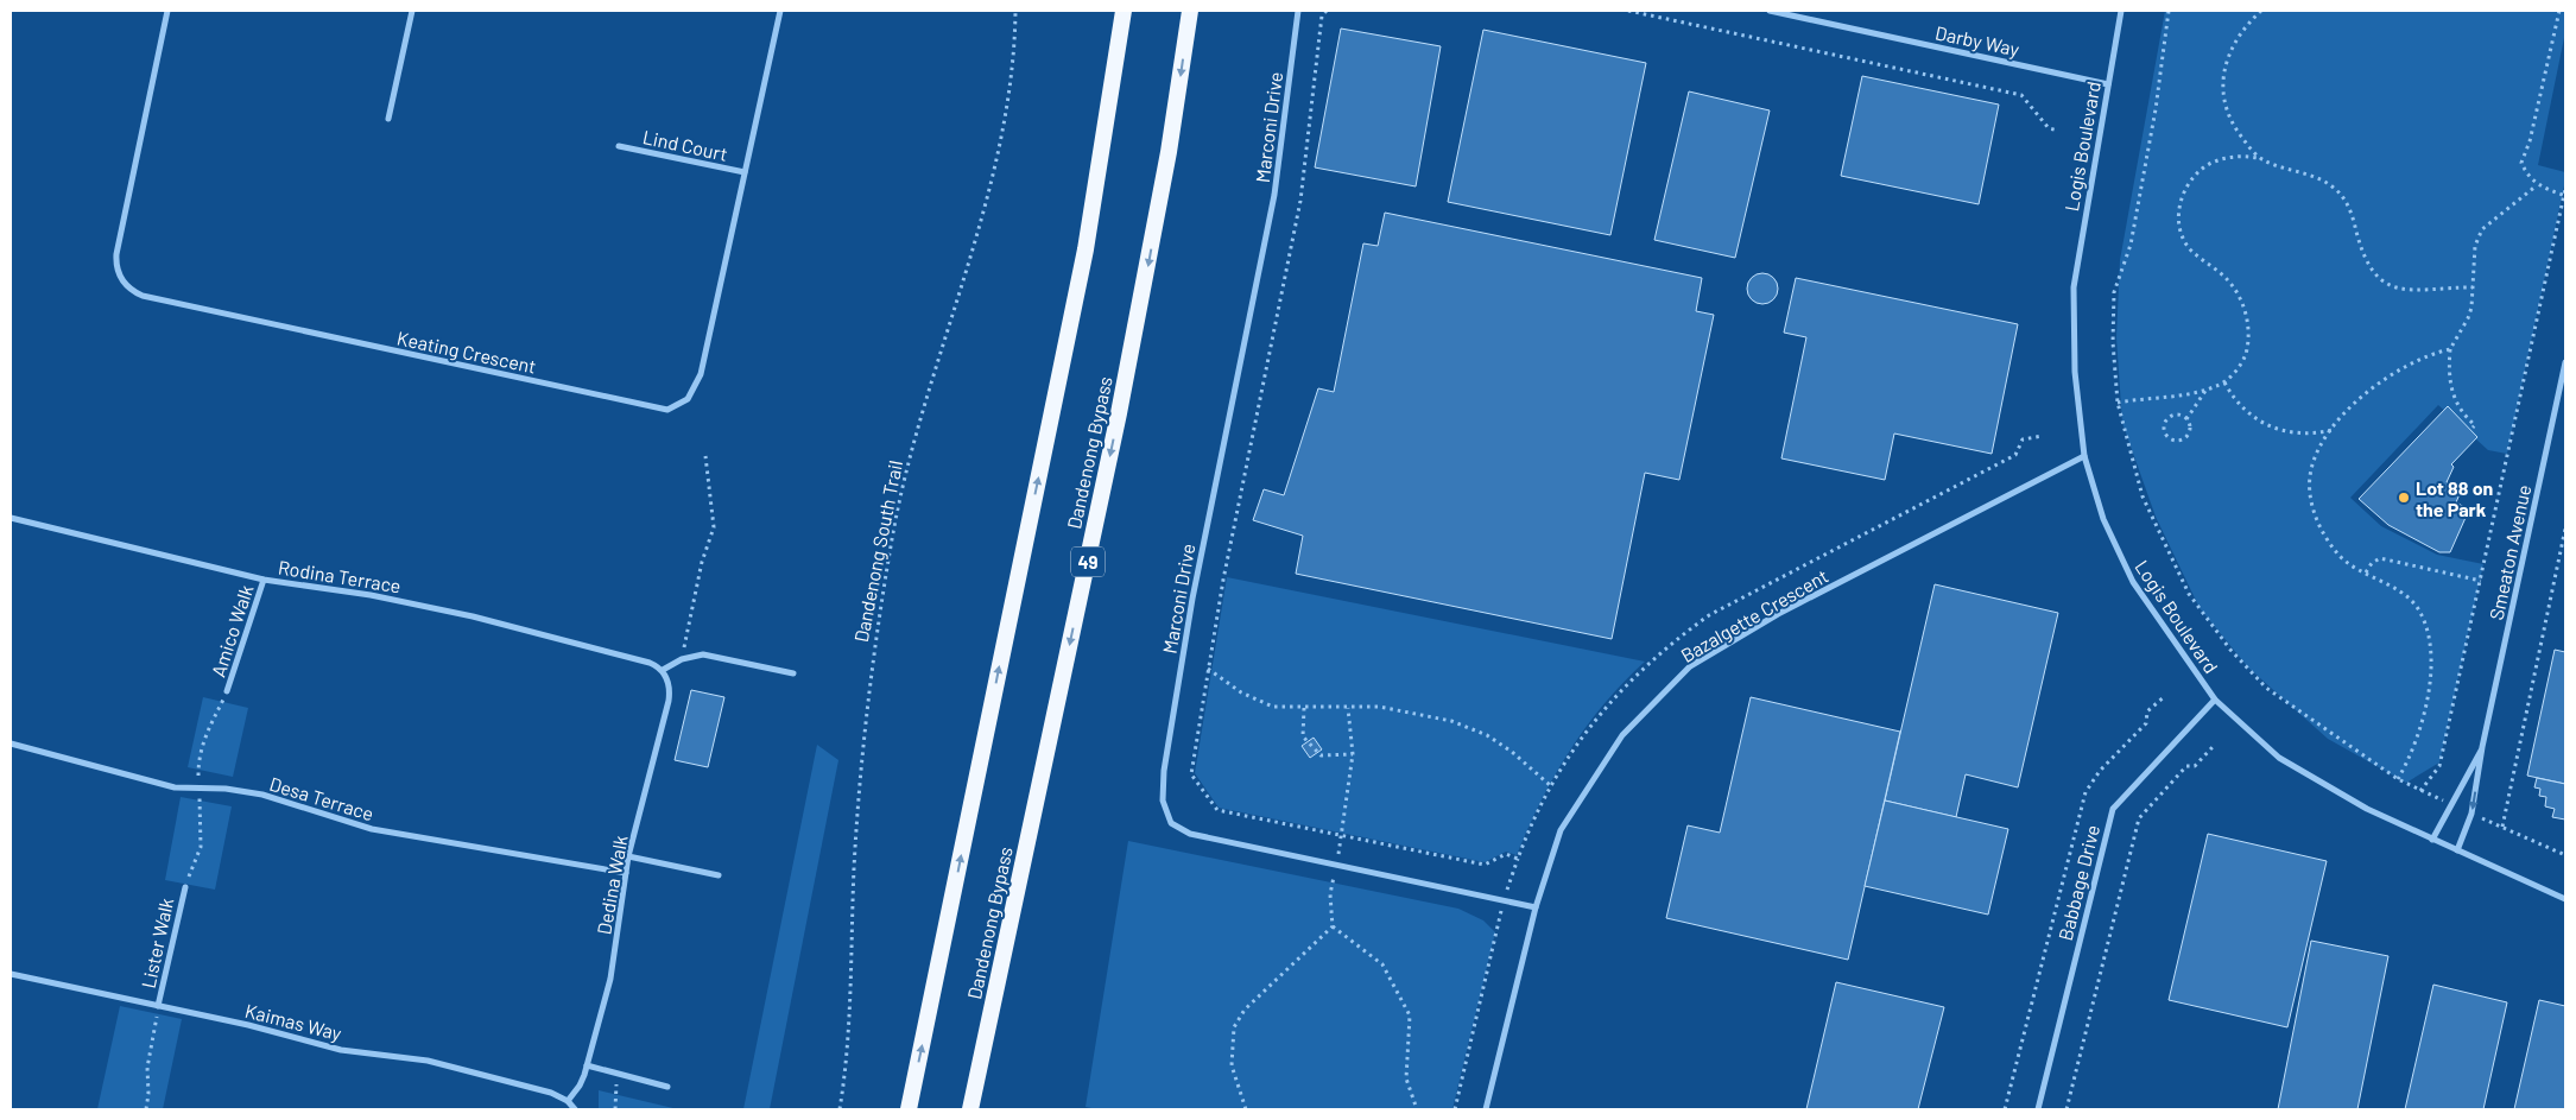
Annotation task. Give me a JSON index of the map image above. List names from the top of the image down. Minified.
{"streets":{"highway":["Dandenong Bypass","49"],"street":["Darby Way","Marconi Drive","Lind Court","Logis Boulevard","Keating Crescent","Smeaton Avenue","Rodina Terrace","Bazalgette Crescent","Amico Walk","Desa Terrace","Babbage Drive","Dedina Walk","Lister Walk","Kaimas Way"],"path":["Dandenong South Trail"]},"crossings":[["Darby Way","Logis Boulevard"],["Marconi Drive","Bazalgette Crescent"],["Lind Court","Keating Crescent"],["Logis Boulevard","Smeaton Avenue"],["Logis Boulevard","Bazalgette Crescent"],["Logis Boulevard","Babbage Drive"],["Rodina Terrace","Amico Walk"],["Rodina Terrace","Dedina Walk"],["Desa Terrace","Dedina Walk"],["Dedina Walk","Kaimas Way"],["Lister Walk","Kaimas Way"]],"places":["Lot 88 on the Park"]}
